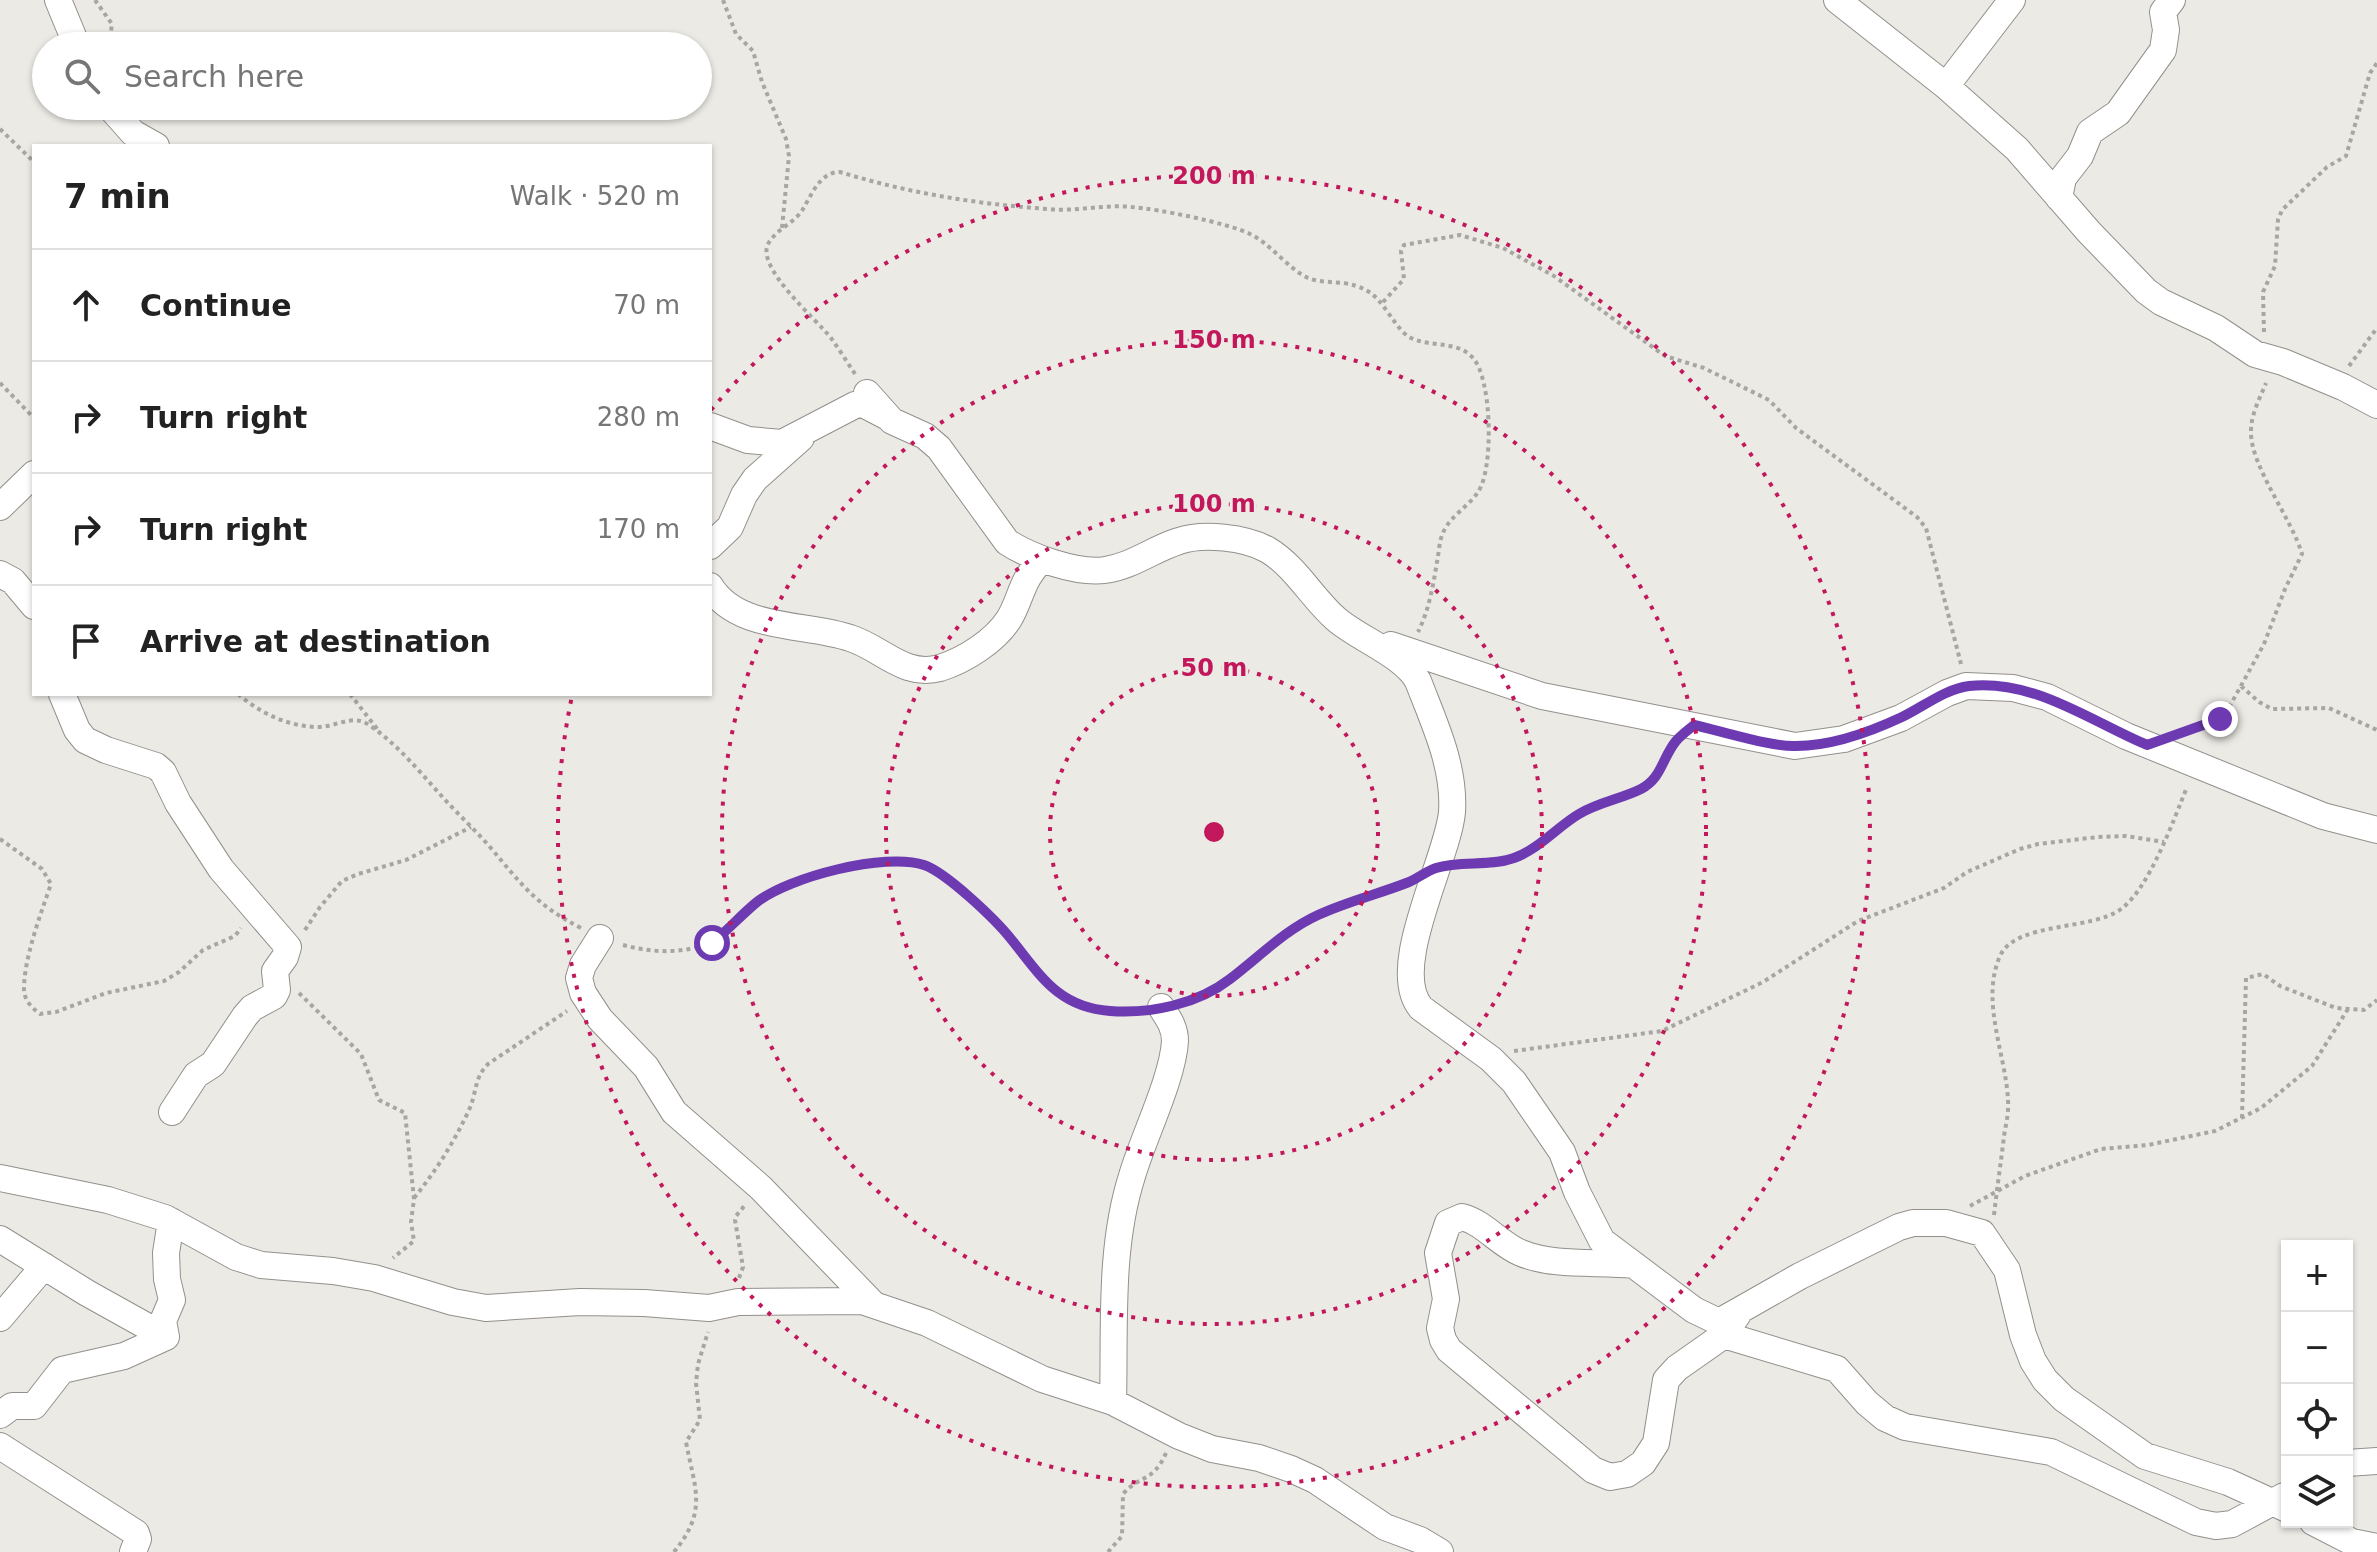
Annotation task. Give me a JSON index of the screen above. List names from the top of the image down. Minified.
{"page":{"search":"Search here","heading":["7 min","Walk · 520 m"],"list":[["Continue","70 m"],["Turn right","280 m"],["Turn right","170 m"],"Arrive at destination"],"map_buttons":["+","−"]},"rings":["200 m","150 m","100 m","50 m"]}
